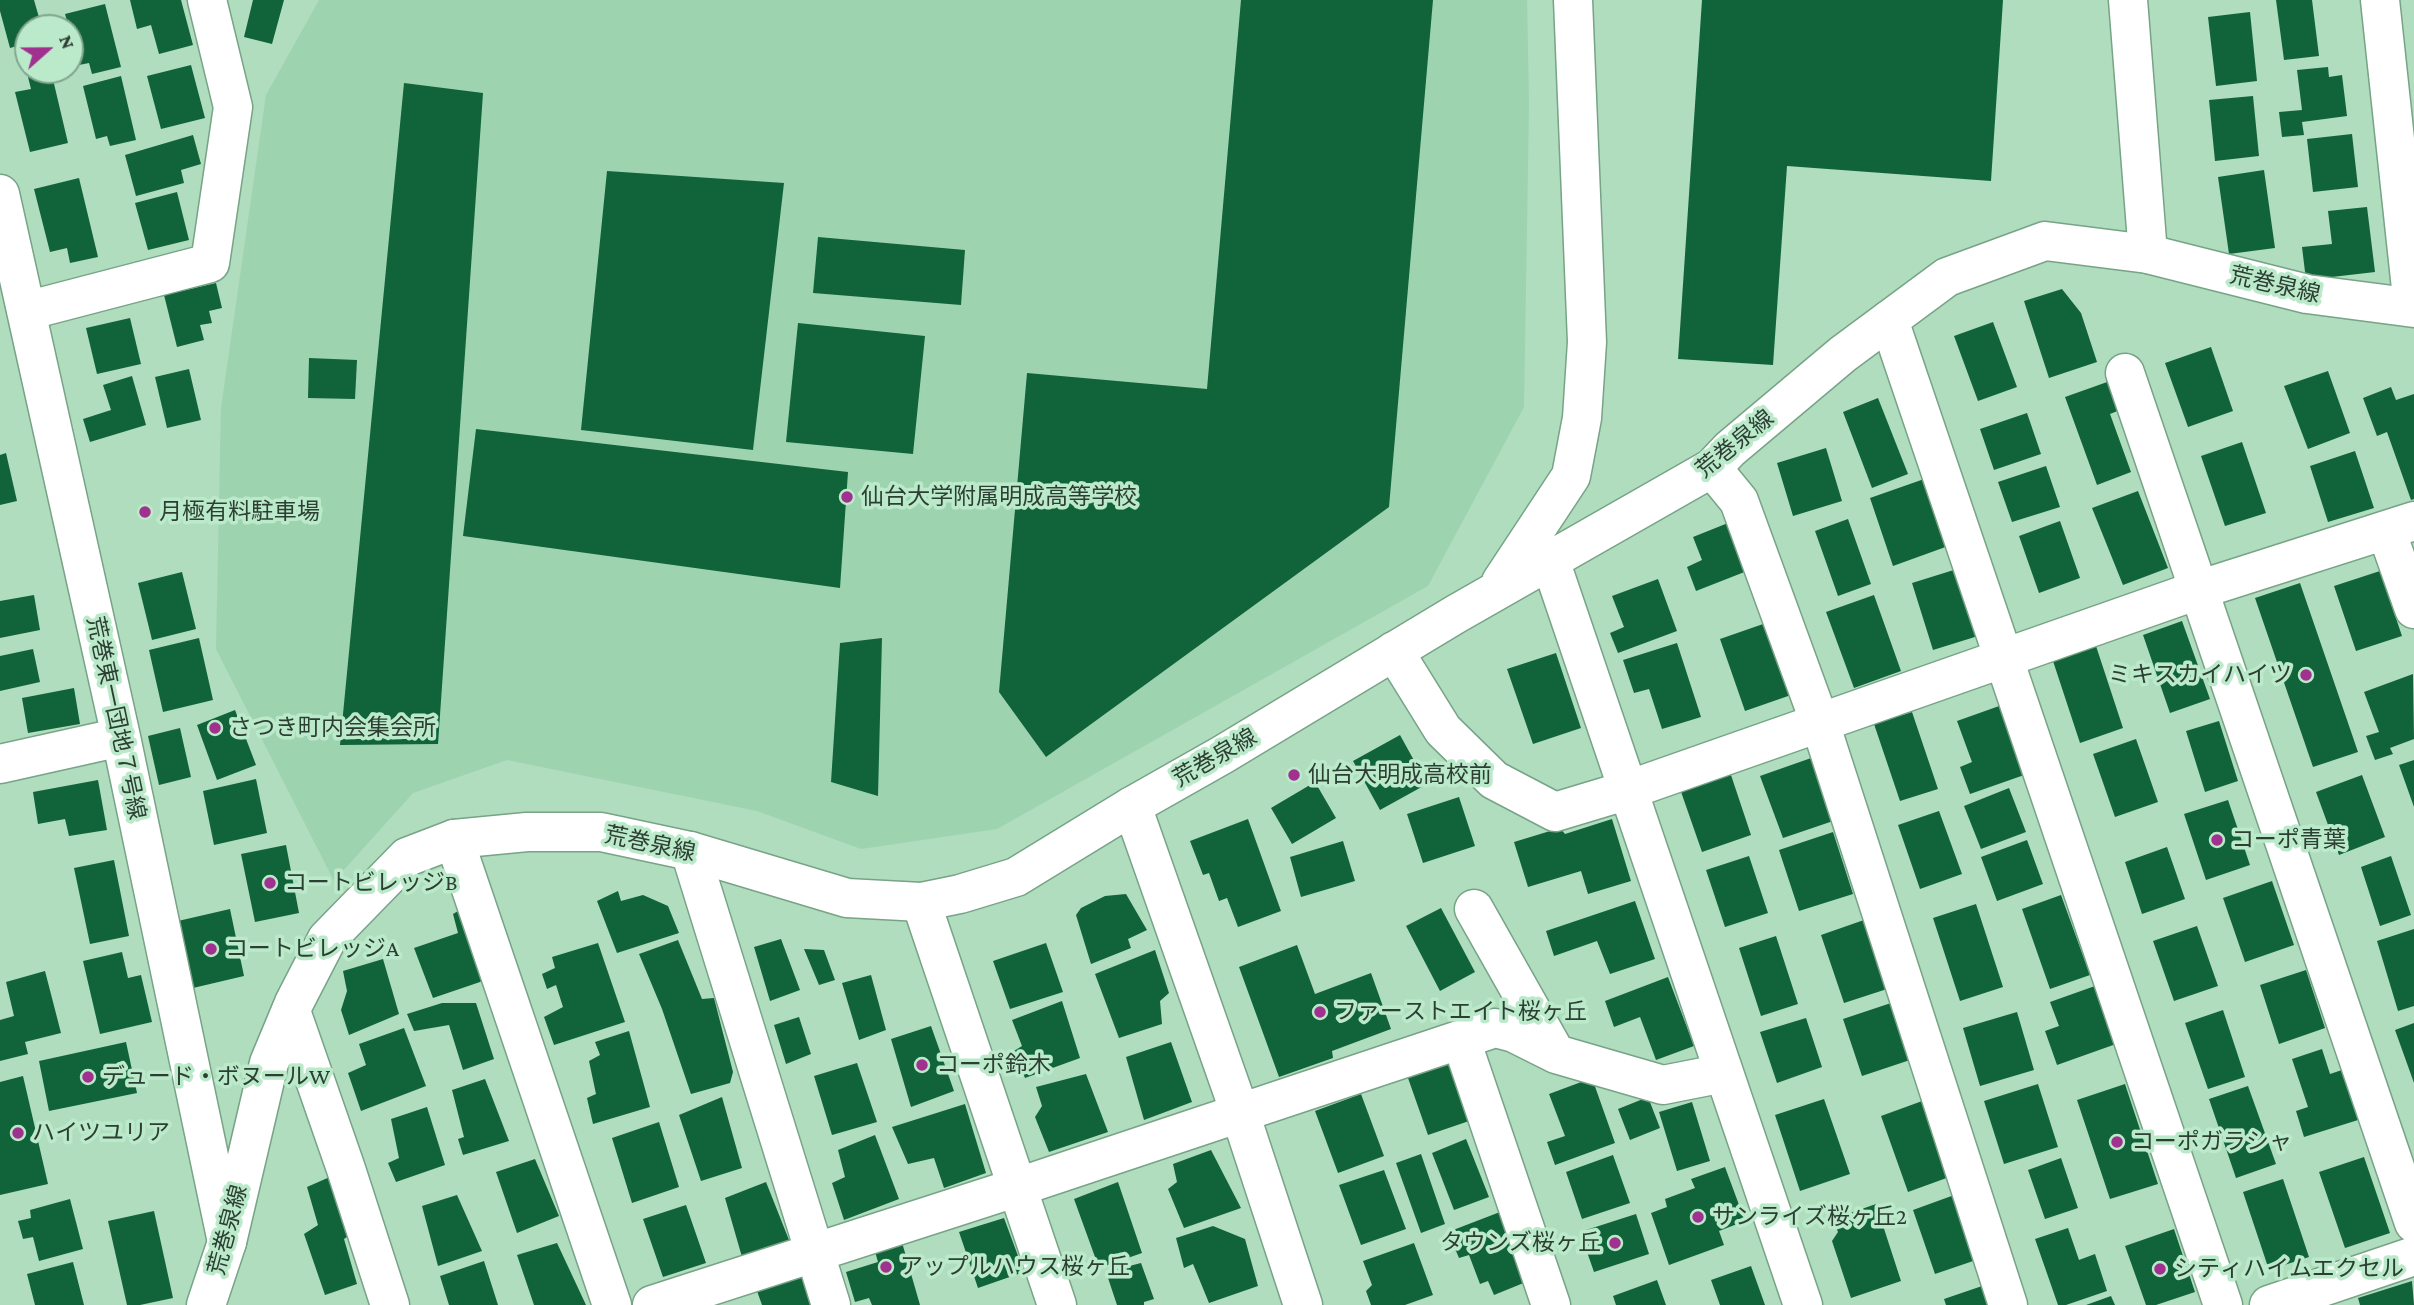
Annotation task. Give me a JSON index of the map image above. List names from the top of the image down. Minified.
{"streets":{"street":["荒巻泉線","荒巻東一団地７号線"]},"crossings":[["荒巻泉線","荒巻東一団地７号線"]],"places":["仙台大学附属明成高等学校","月極有料駐車場","ミキスカイハイツ","さつき町内会集会所","仙台大明成高校前","コーポ青葉","コートビレッジB","コートビレッジA","ファーストエイト桜ヶ丘","コーポ鈴木","デュード・ボヌールW","ハイツユリア","コーポガラシャ","サンライズ桜ヶ丘2","タウンズ桜ヶ丘","アップルハウス桜ヶ丘","シティハイムエクセル"],"north":"right"}
